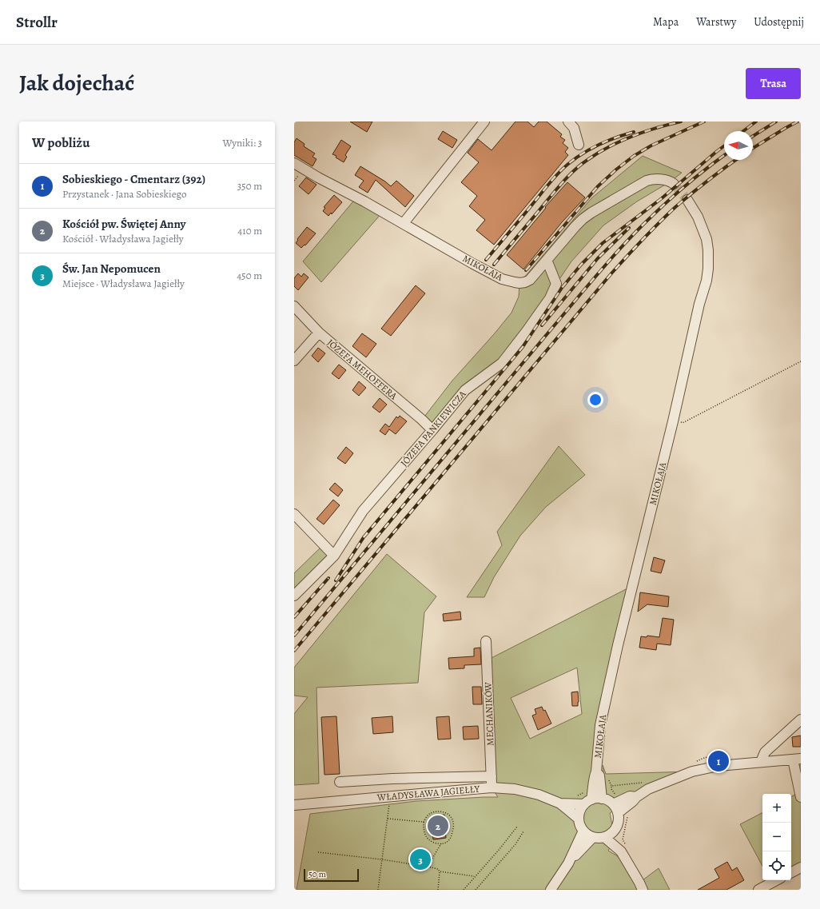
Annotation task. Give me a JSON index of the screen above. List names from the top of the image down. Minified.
{"streets":{"street":["MIKOŁAJA","JÓZEFA MEHOFFERA","JÓZEFA PANKIEWICZA","MECHANIKÓW","WŁADYSŁAWA JAGIEŁŁY"]},"crossings":[["MIKOŁAJA","JÓZEFA PANKIEWICZA"],["MIKOŁAJA","WŁADYSŁAWA JAGIEŁŁY"],["JÓZEFA MEHOFFERA","JÓZEFA PANKIEWICZA"],["MECHANIKÓW","WŁADYSŁAWA JAGIEŁŁY"]],"scale_bar":"50 m","north":"left","page":{"header":"Strollr","nav":["Mapa","Warstwy","Udostępnij"],"title":"Jak dojechać","buttons":"Trasa","heading":["W pobliżu","Wyniki: 3"],"list":[{"mark":"1","name":"Sobieskiego - Cmentarz (392)","note":"Przystanek · Jana Sobieskiego","value":"350 m"},{"mark":"2","name":"Kościół pw. Świętej Anny","note":"Kościół · Władysława Jagiełły","value":"410 m"},{"mark":"3","name":"Św. Jan Nepomucen","note":"Miejsce · Władysława Jagiełły","value":"450 m"}],"pins":["1","2","3"],"map_buttons":["+","−"],"scale":"50 m"}}
